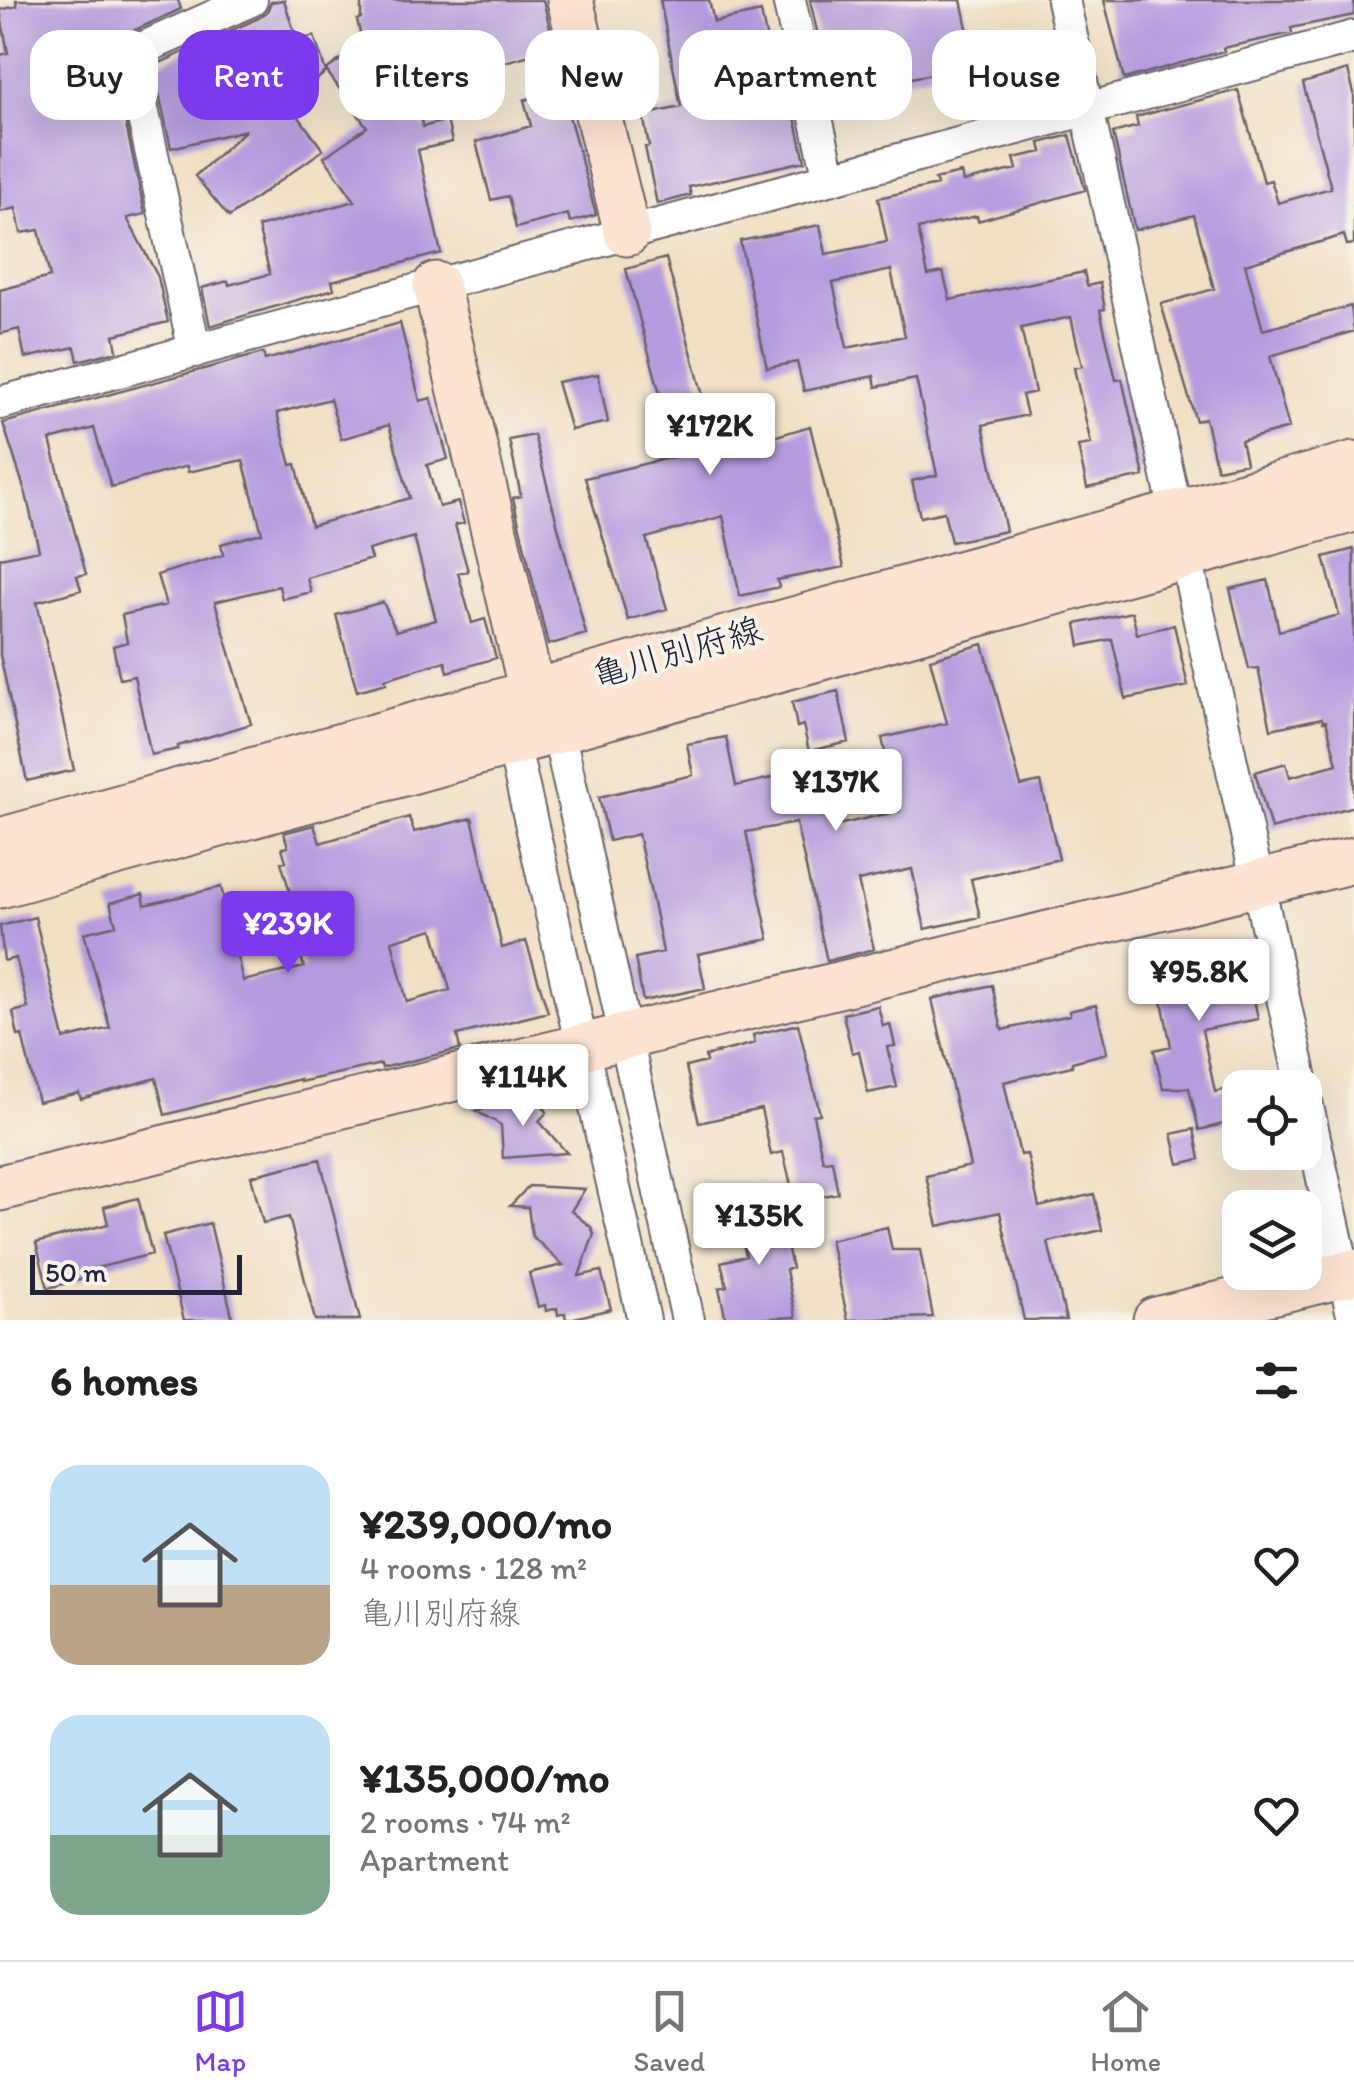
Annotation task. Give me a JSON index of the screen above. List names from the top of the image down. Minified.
{"streets":{"main road":["亀川別府線"]},"scale_bar":"50 m","page":{"chip":["Buy","Rent","Filters","New","Apartment","House"],"price":["¥172K","¥137K","¥239K","¥95.8K","¥114K","¥135K"],"scale":"50 m","heading":"6 homes","list":[{"name":"¥239,000/mo","note":"4 rooms · 128 m² · 亀川別府線"},{"name":"¥135,000/mo","note":"2 rooms · 74 m² · Apartment"}],"tabs":["Map","Saved","Home"]}}
